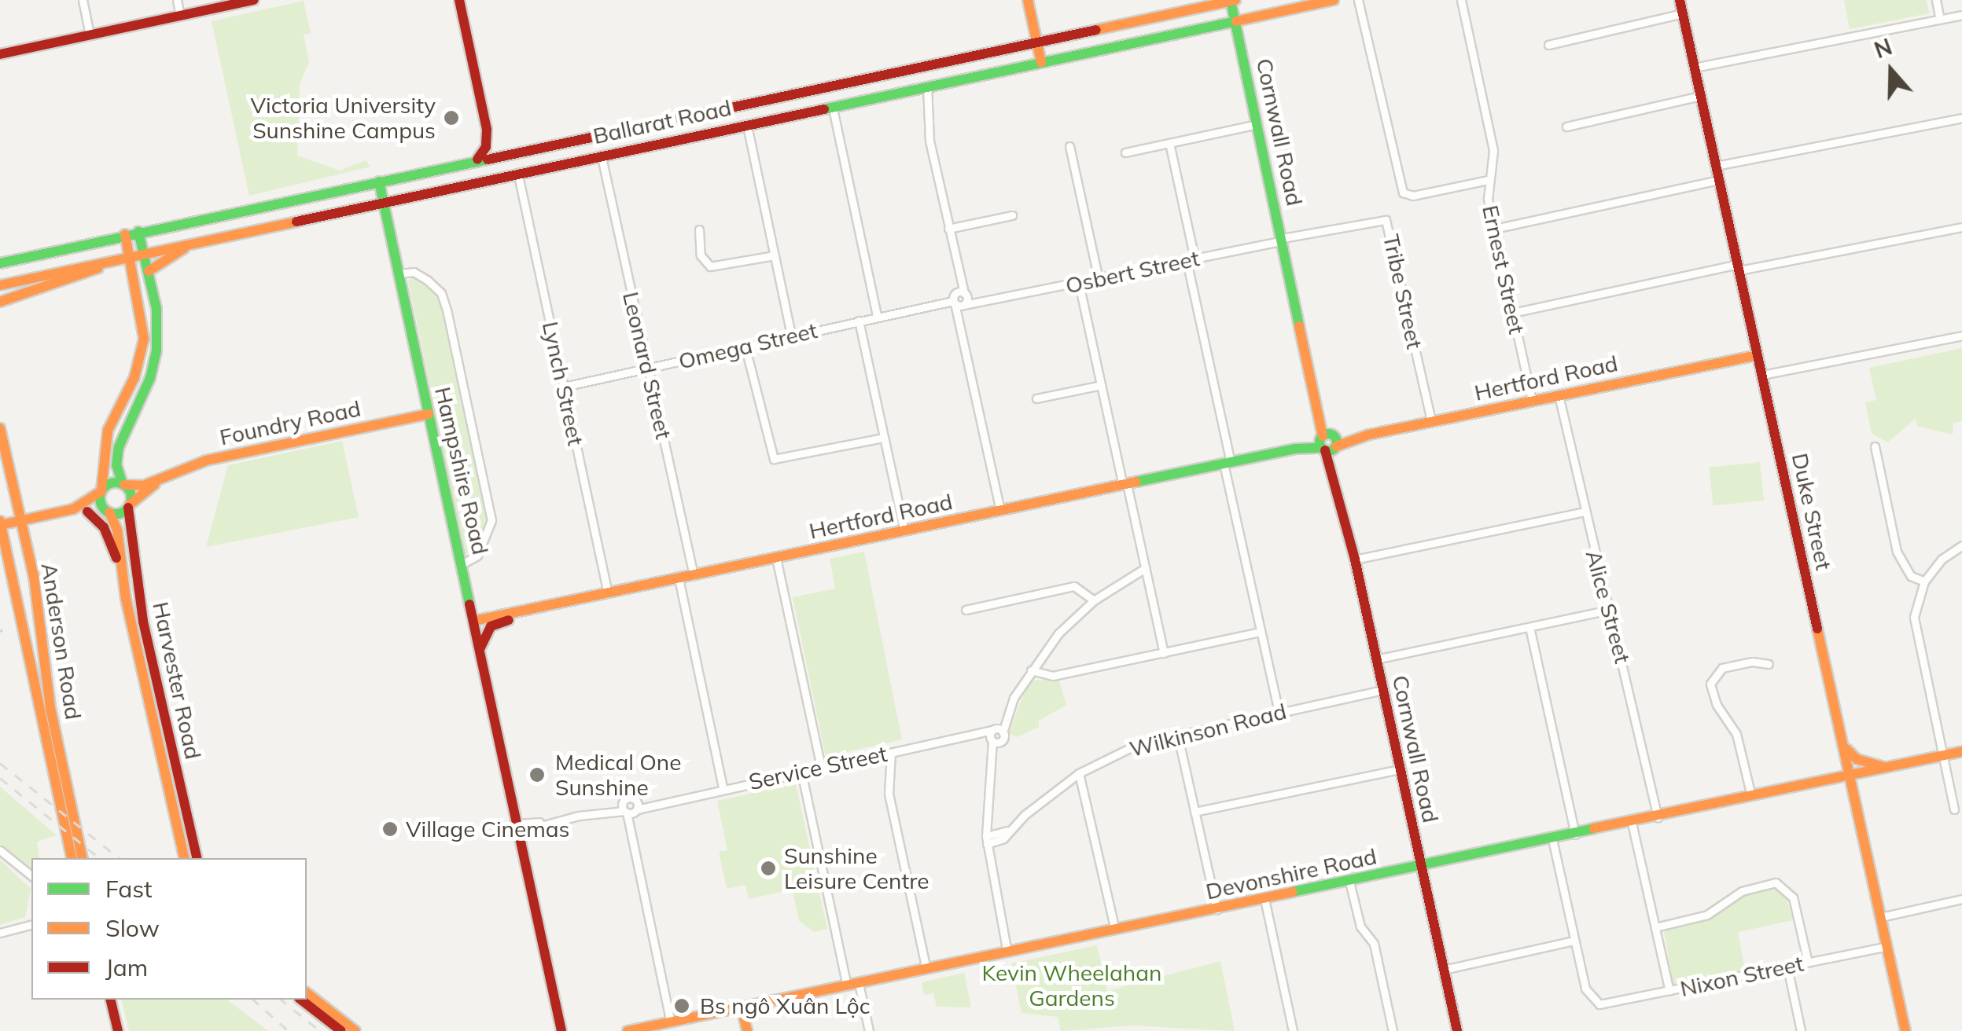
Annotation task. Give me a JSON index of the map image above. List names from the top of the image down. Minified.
{"streets":{"main road":["Ballarat Road","Cornwall Road","Hertford Road","Foundry Road","Hampshire Road","Duke Street","Anderson Road","Harvester Road","Devonshire Road"],"street":["Ernest Street","Osbert Street","Tribe Street","Omega Street","Leonard Street","Lynch Street","Alice Street","Wilkinson Road","Service Street","Nixon Street"]},"crossings":[["Ballarat Road","Cornwall Road"],["Ballarat Road","Leonard Street"],["Ballarat Road","Lynch Street"],["Ballarat Road","Hampshire Road"],["Cornwall Road","Osbert Street"],["Cornwall Road","Tribe Street"],["Cornwall Road","Hertford Road"],["Cornwall Road","Wilkinson Road"],["Cornwall Road","Devonshire Road"],["Ernest Street","Hertford Road"],["Osbert Street","Tribe Street"],["Osbert Street","Omega Street"],["Tribe Street","Hertford Road"],["Omega Street","Leonard Street"],["Omega Street","Lynch Street"],["Leonard Street","Hertford Road"],["Hertford Road","Lynch Street"],["Hertford Road","Hampshire Road"],["Hertford Road","Duke Street"],["Hertford Road","Alice Street"],["Foundry Road","Hampshire Road"],["Foundry Road","Harvester Road"],["Hampshire Road","Service Street"],["Duke Street","Devonshire Road"],["Duke Street","Nixon Street"],["Alice Street","Devonshire Road"]],"parks":["Kevin Wheelahan Gardens"],"places":["Victoria University Sunshine Campus","Medical One Sunshine","Village Cinemas","Sunshine Leisure Centre","Bs ngô Xuân Lộc"],"legend":["Fast","Slow","Jam"],"north":"top"}
